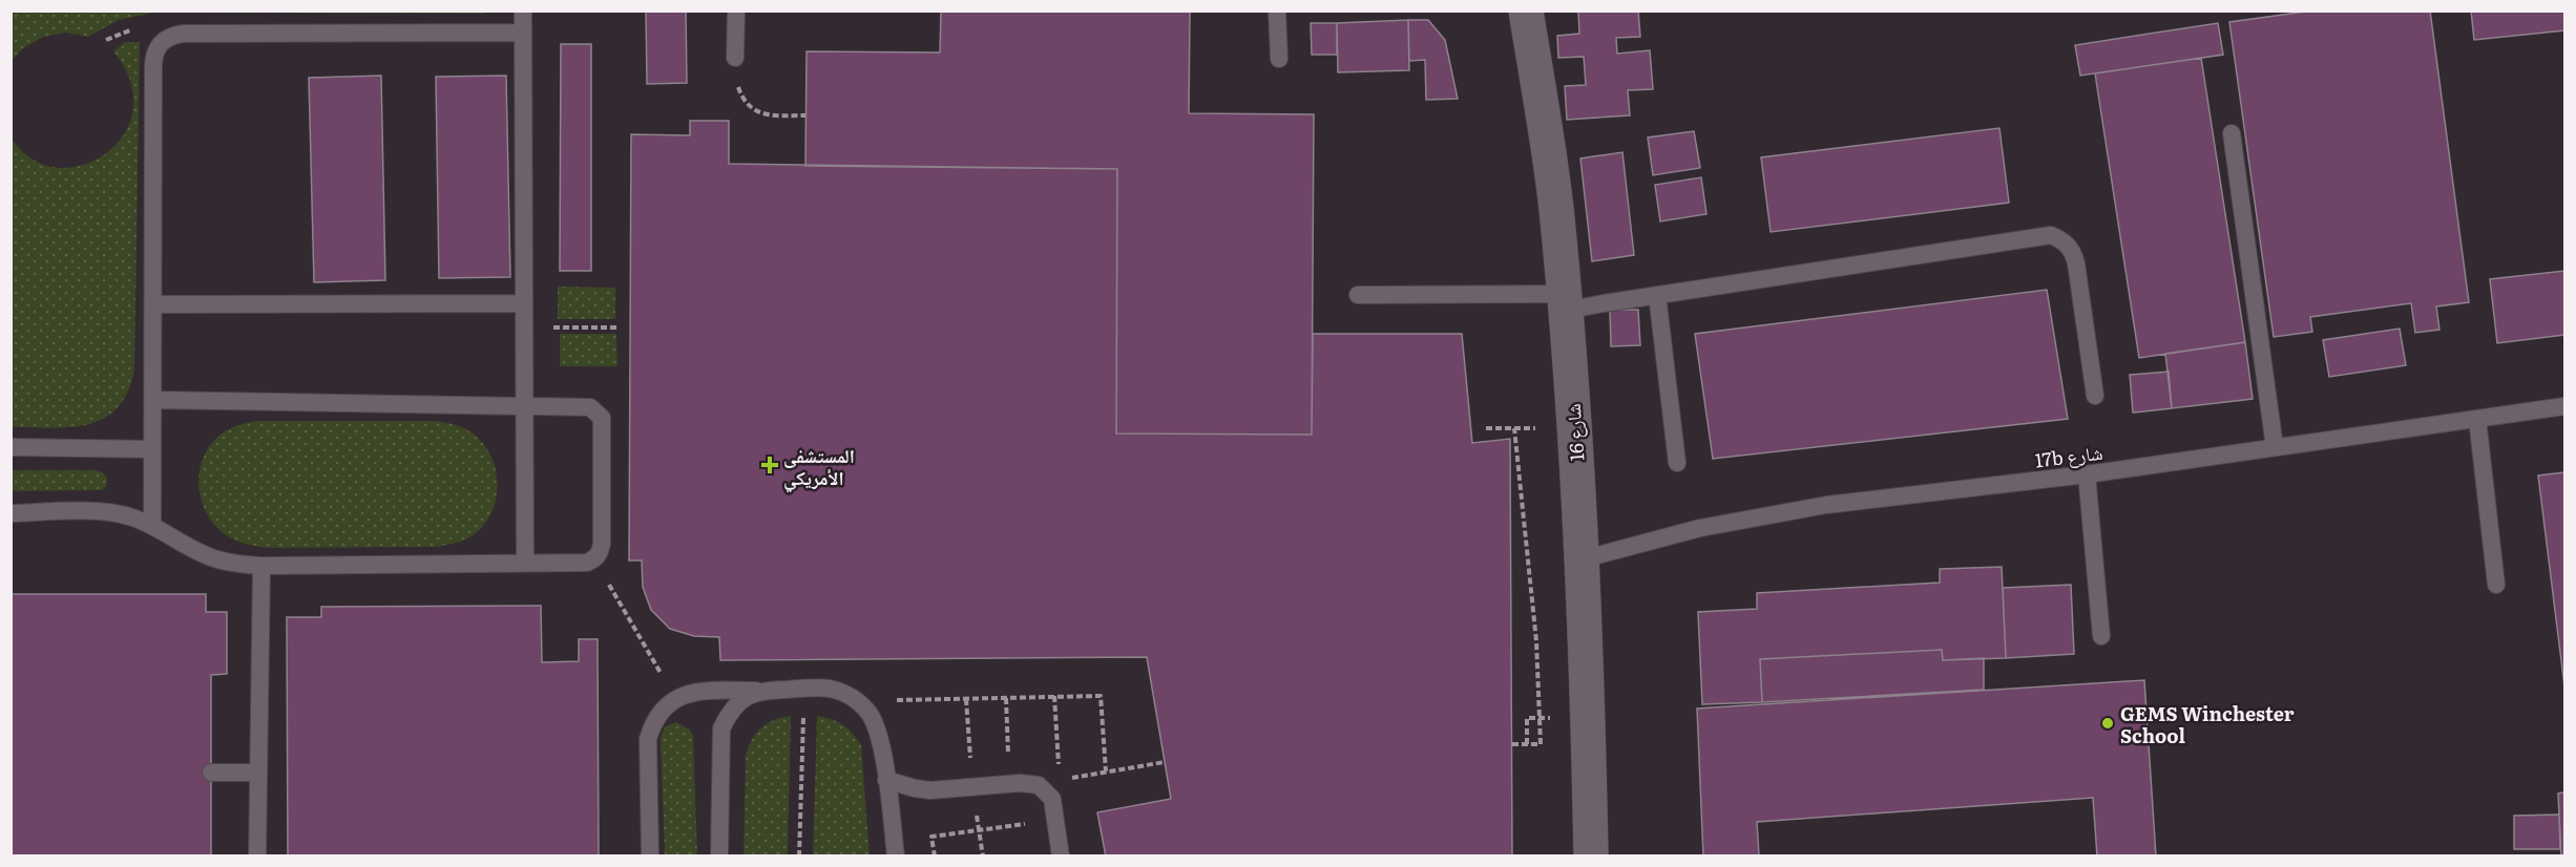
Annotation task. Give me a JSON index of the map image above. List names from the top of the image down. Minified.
{"streets":{"street":["شارع 16"],"lane":["17b شارع"]},"crossings":[["شارع 16","17b شارع"]],"places":{"health":["المستشفى الأمريكي"],"other":["GEMS Winchester School"]}}
